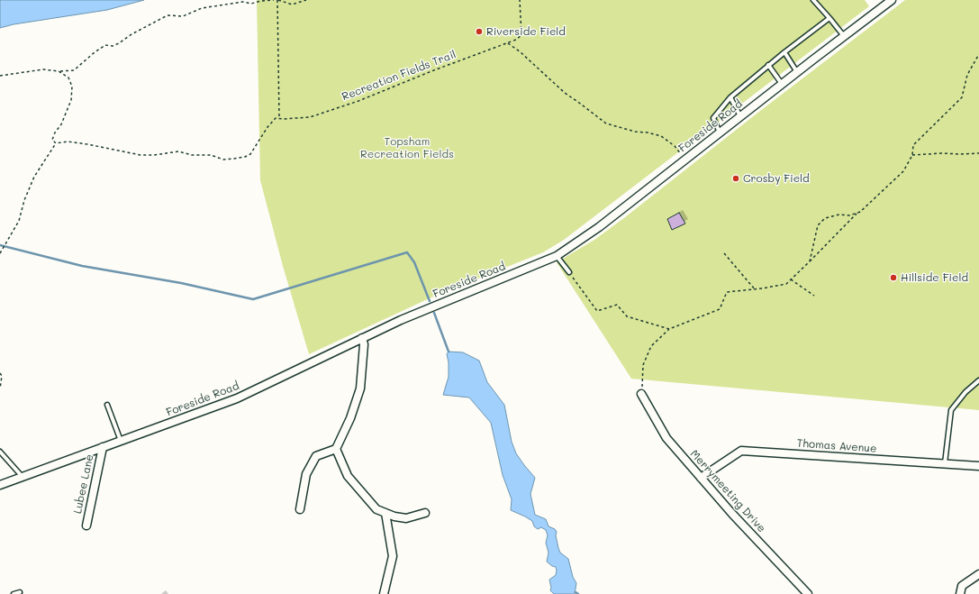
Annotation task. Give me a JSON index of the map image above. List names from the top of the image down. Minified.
{"streets":{"street":["Foreside Road","Thomas Avenue","Lubee Lane","Merrymeeting Drive"],"path":["Recreation Fields Trail"]},"crossings":[["Foreside Road","Lubee Lane"],["Thomas Avenue","Merrymeeting Drive"]],"parks":["Topsham Recreation Fields"],"places":["Riverside Field","Crosby Field","Hillside Field"]}
